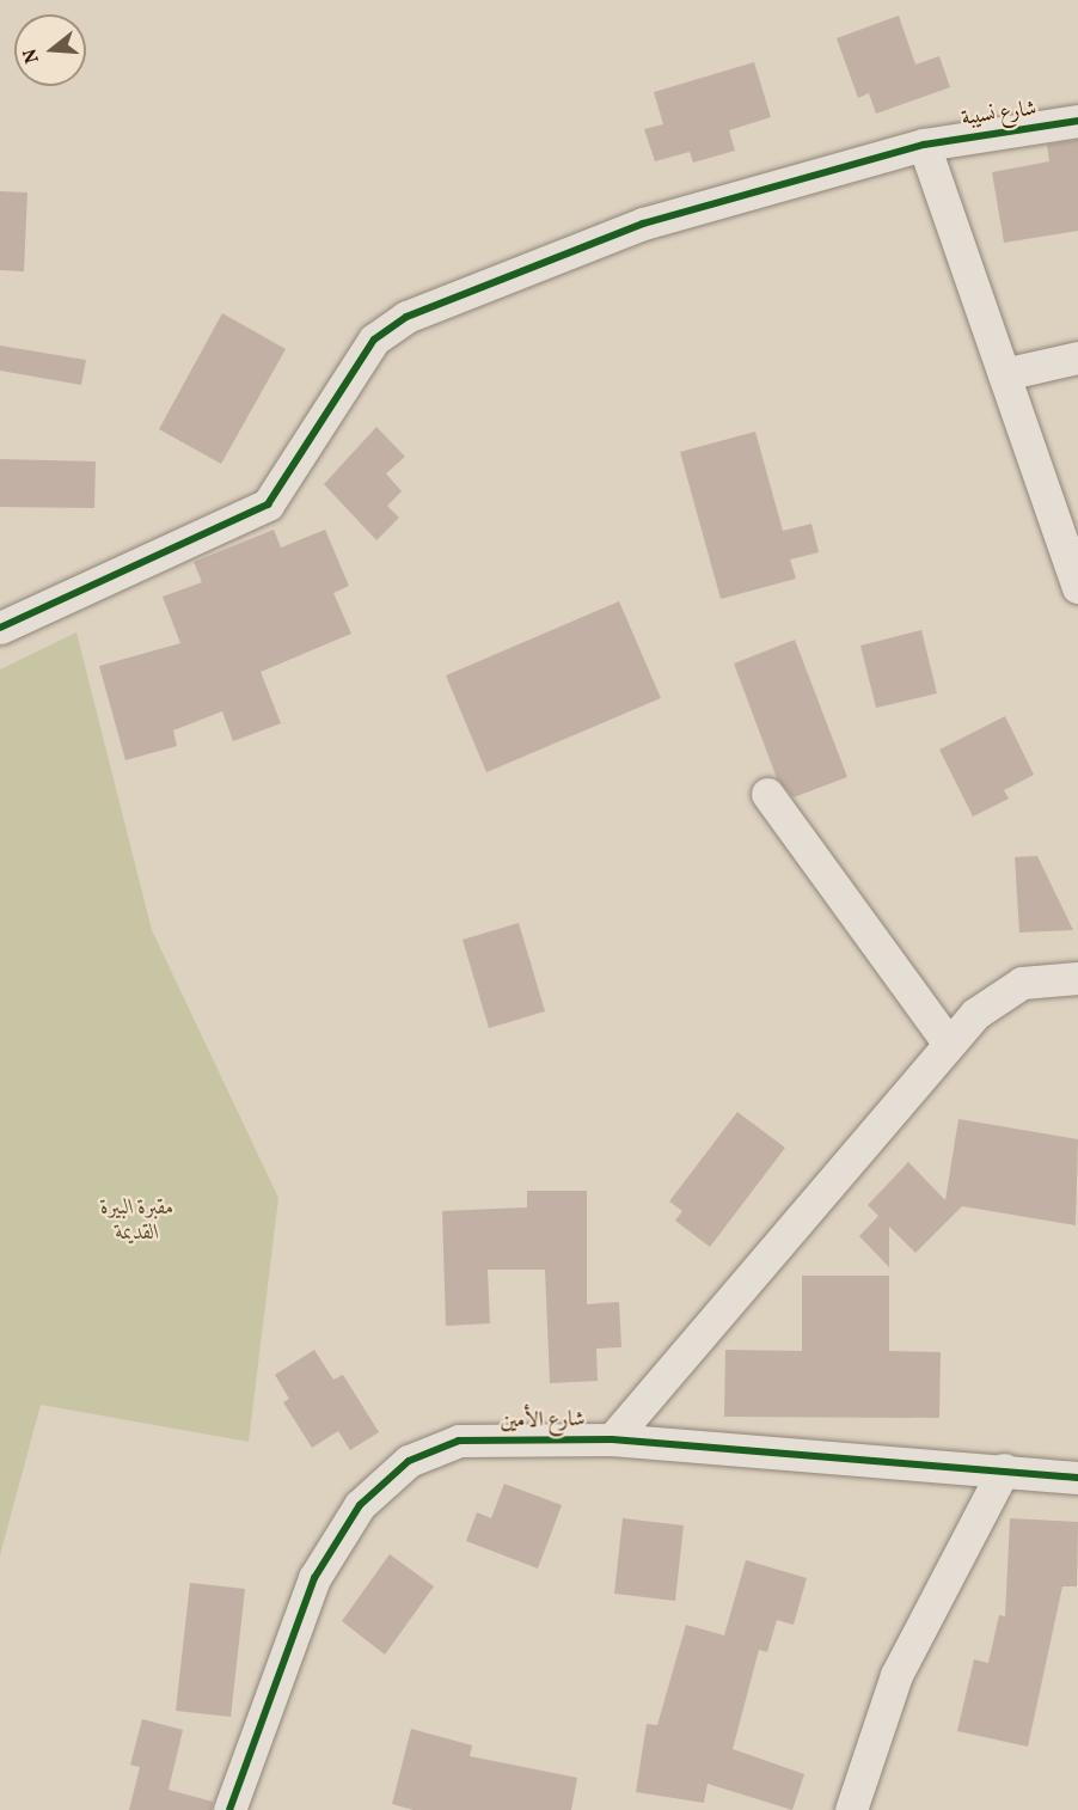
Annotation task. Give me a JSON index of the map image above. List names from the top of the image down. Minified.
{"streets":{"street":["شارع نسيبة","شارع الأمين"]},"parks":["مقبرة البيرة القديمة"],"north":"left"}
